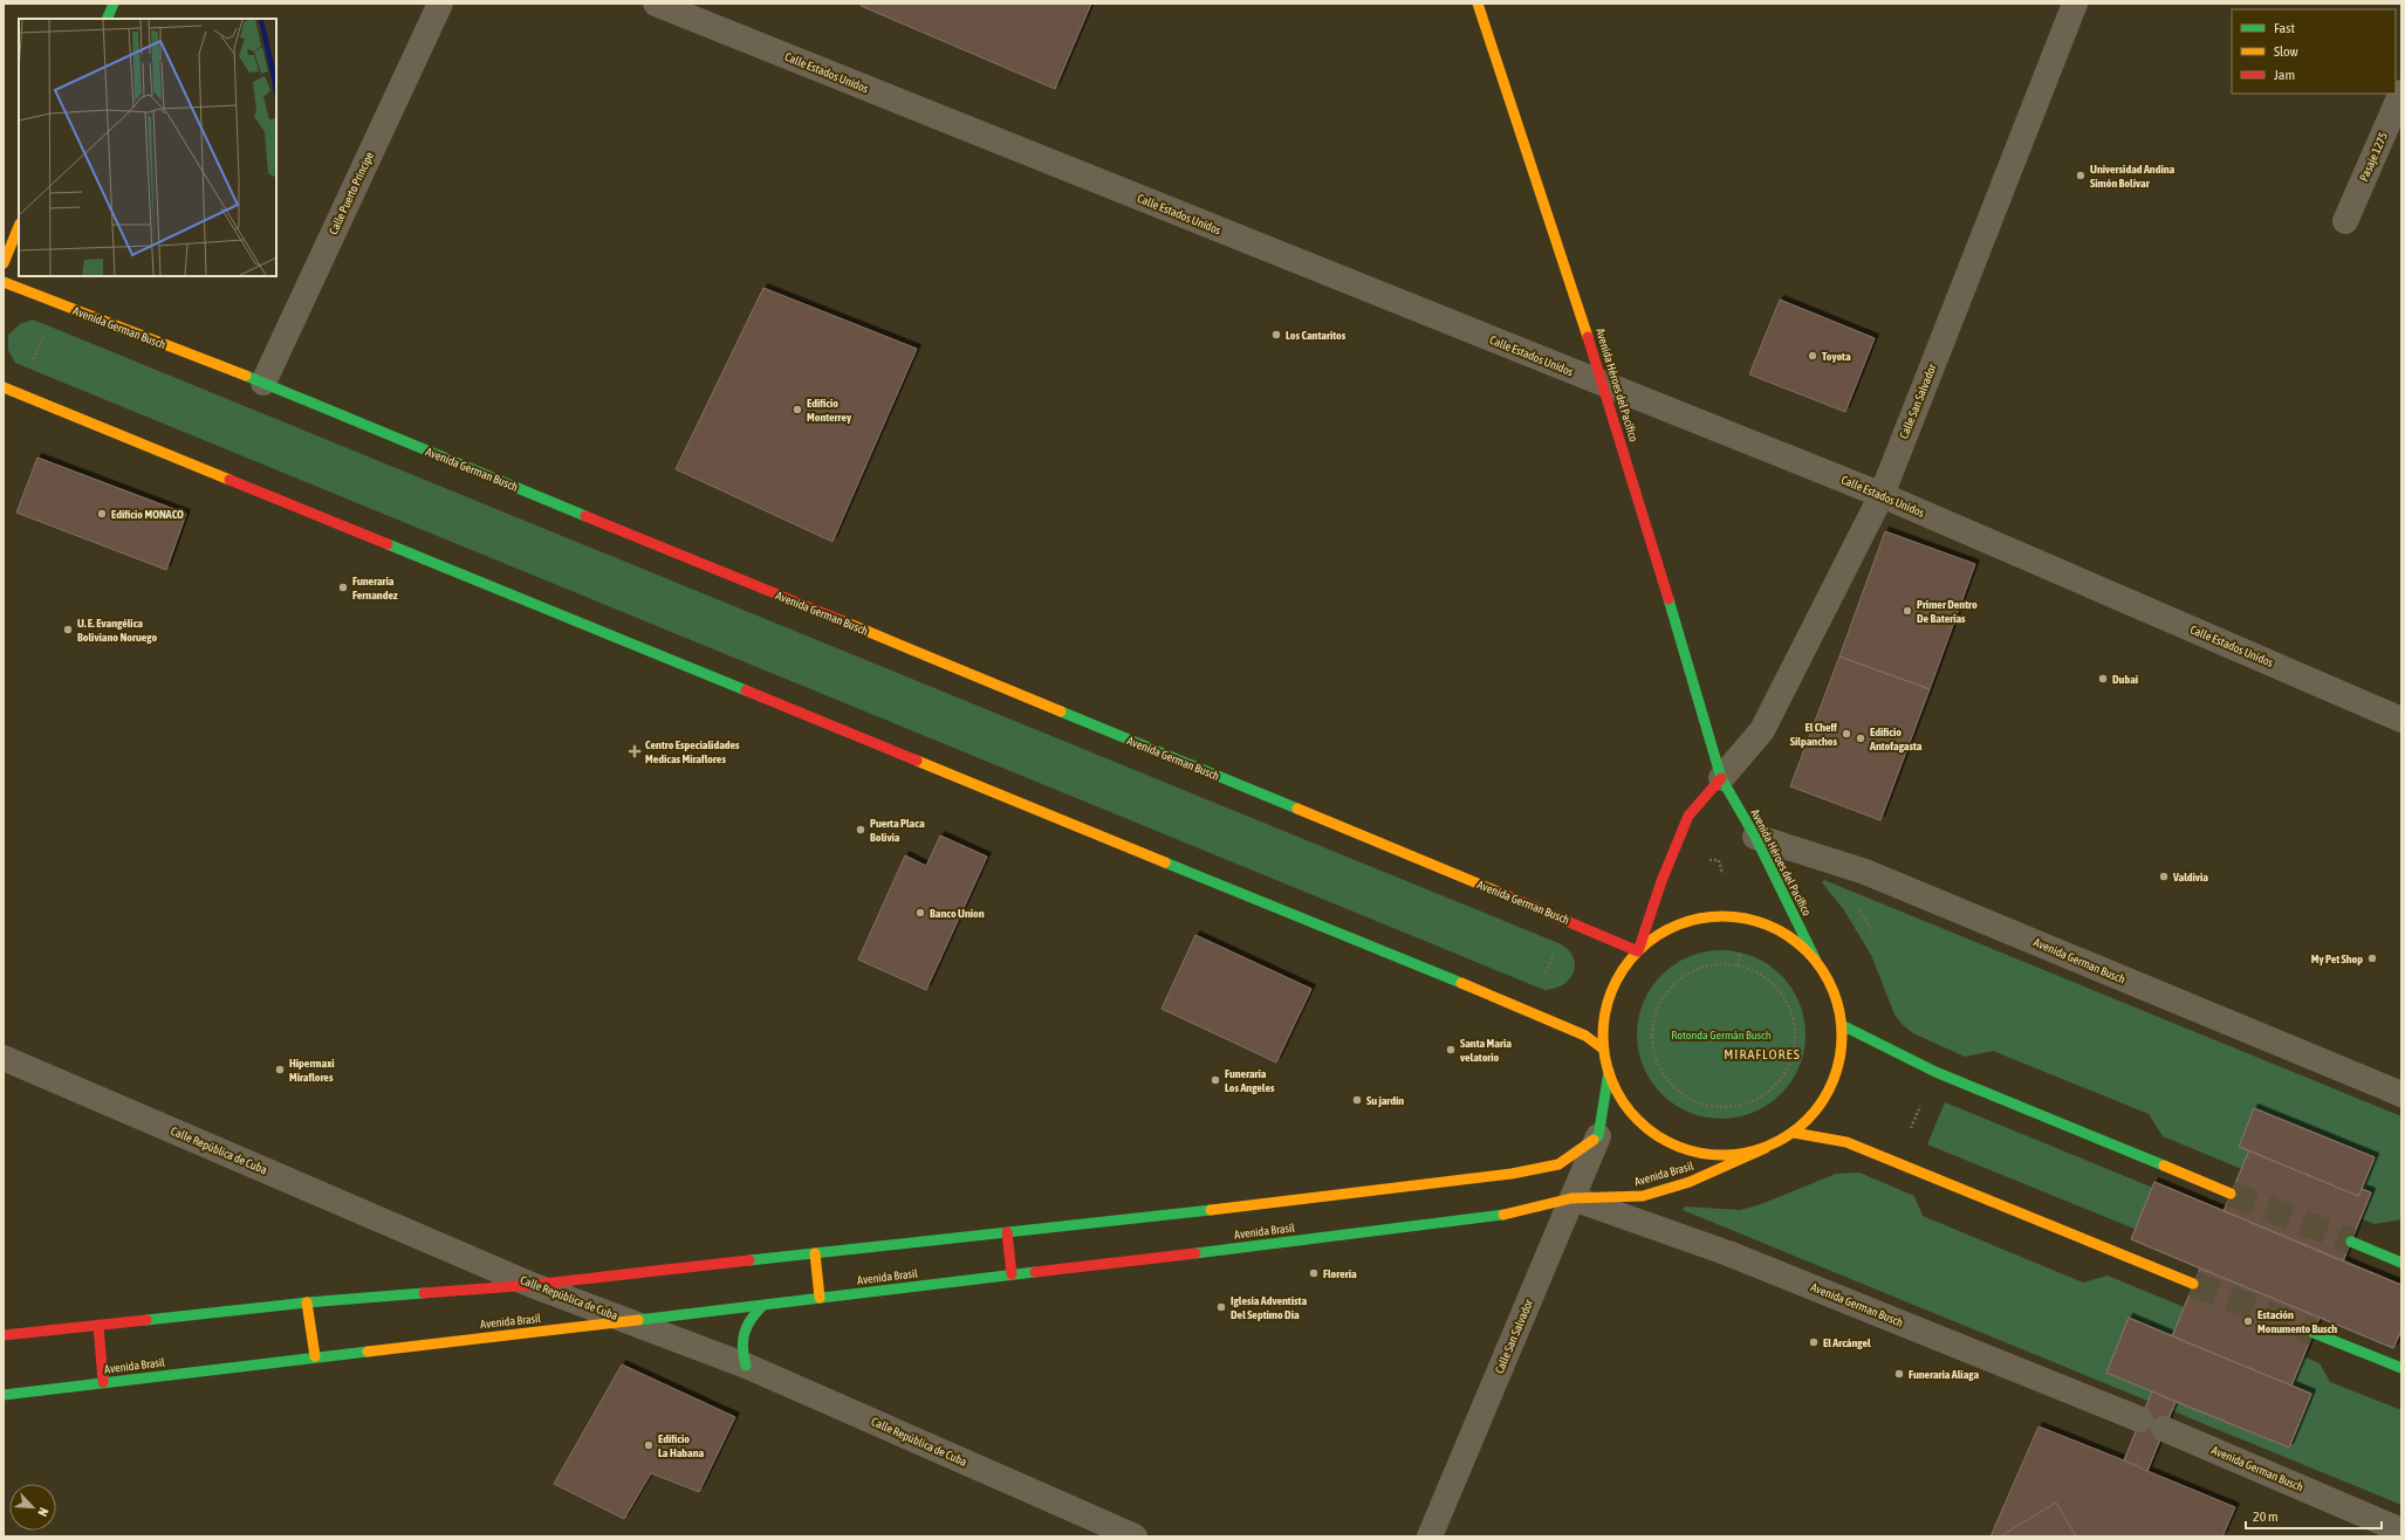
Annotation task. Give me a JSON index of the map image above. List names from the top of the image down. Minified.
{"streets":{"main road":["Avenida German Busch","Avenida Héroes del Pacífico","Avenida Brasil"],"street":["Calle Estados Unidos","Pasaje 1275","Calle Puerto Principe","Calle San Salvador","Calle República de Cuba"]},"crossings":[["Calle Estados Unidos","Avenida Héroes del Pacífico"],["Calle Estados Unidos","Calle San Salvador"],["Calle Puerto Principe","Avenida German Busch"],["Avenida German Busch","Avenida Héroes del Pacífico"],["Avenida German Busch","Calle San Salvador"],["Avenida German Busch","Avenida Brasil"],["Avenida Héroes del Pacífico","Calle San Salvador"],["Calle San Salvador","Avenida Brasil"],["Calle República de Cuba","Avenida Brasil"]],"districts":["MIRAFLORES"],"parks":["Rotonda Germán Busch"],"places":{"other":["Universidad Andina Simón Bolívar","Los Cantaritos","Toyota","Edificio Monterrey","Edificio MONACO","Funeraria Fernandez","Primer Dentro De Baterias","U. E. Evangélica Boliviano Noruego","Dubai","El Cheff Silpanchos","Edificio Antofagasta","Puerta Placa Bolivia","Valdivia","Banco Union","My Pet Shop","Santa Maria velatorio","Hipermaxi Miraflores","Funeraria Los Angeles","Su jardín","Floreria","Iglesia Adventista Del Septimo Dia","Estación Monumento Busch","El Arcángel","Funeraria Aliaga","Edificio La Habana"],"health":["Centro Especialidades Medicas Miraflores"]},"legend":["Fast","Slow","Jam"],"scale_bar":"20 m","north":"bottom right"}
